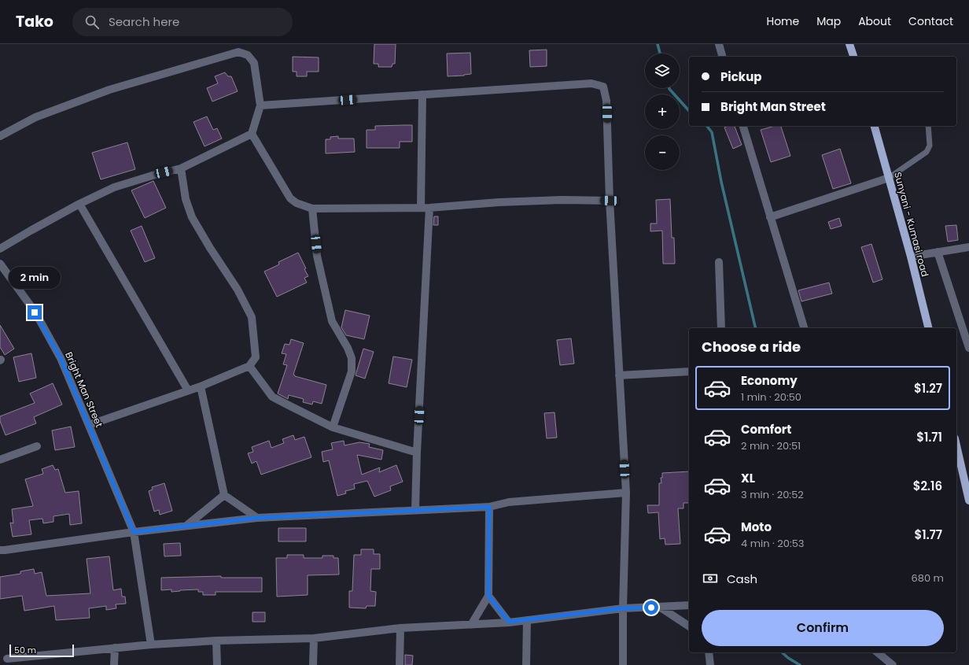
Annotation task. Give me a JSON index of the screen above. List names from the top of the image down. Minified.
{"streets":{"main road":["Sunyani - Kumasi road"],"street":["Bright Man Street"]},"scale_bar":"50 m","page":{"header":"Tako","search":"Search here","nav":["Home","Map","About","Contact"],"map_buttons":["+","−"],"banner":["Pickup","Bright Man Street"],"bubble":"2 min","heading":"Choose a ride","list":[{"name":"Economy","note":"1 min · 20:50","value":"$1.27"},{"name":"Comfort","note":"2 min · 20:51","value":"$1.71"},{"name":"XL","note":"3 min · 20:52","value":"$2.16"},{"name":"Moto","note":"4 min · 20:53","value":"$1.77"}],"pay":["Cash","680 m"],"buttons":"Confirm","scale":"50 m"}}
